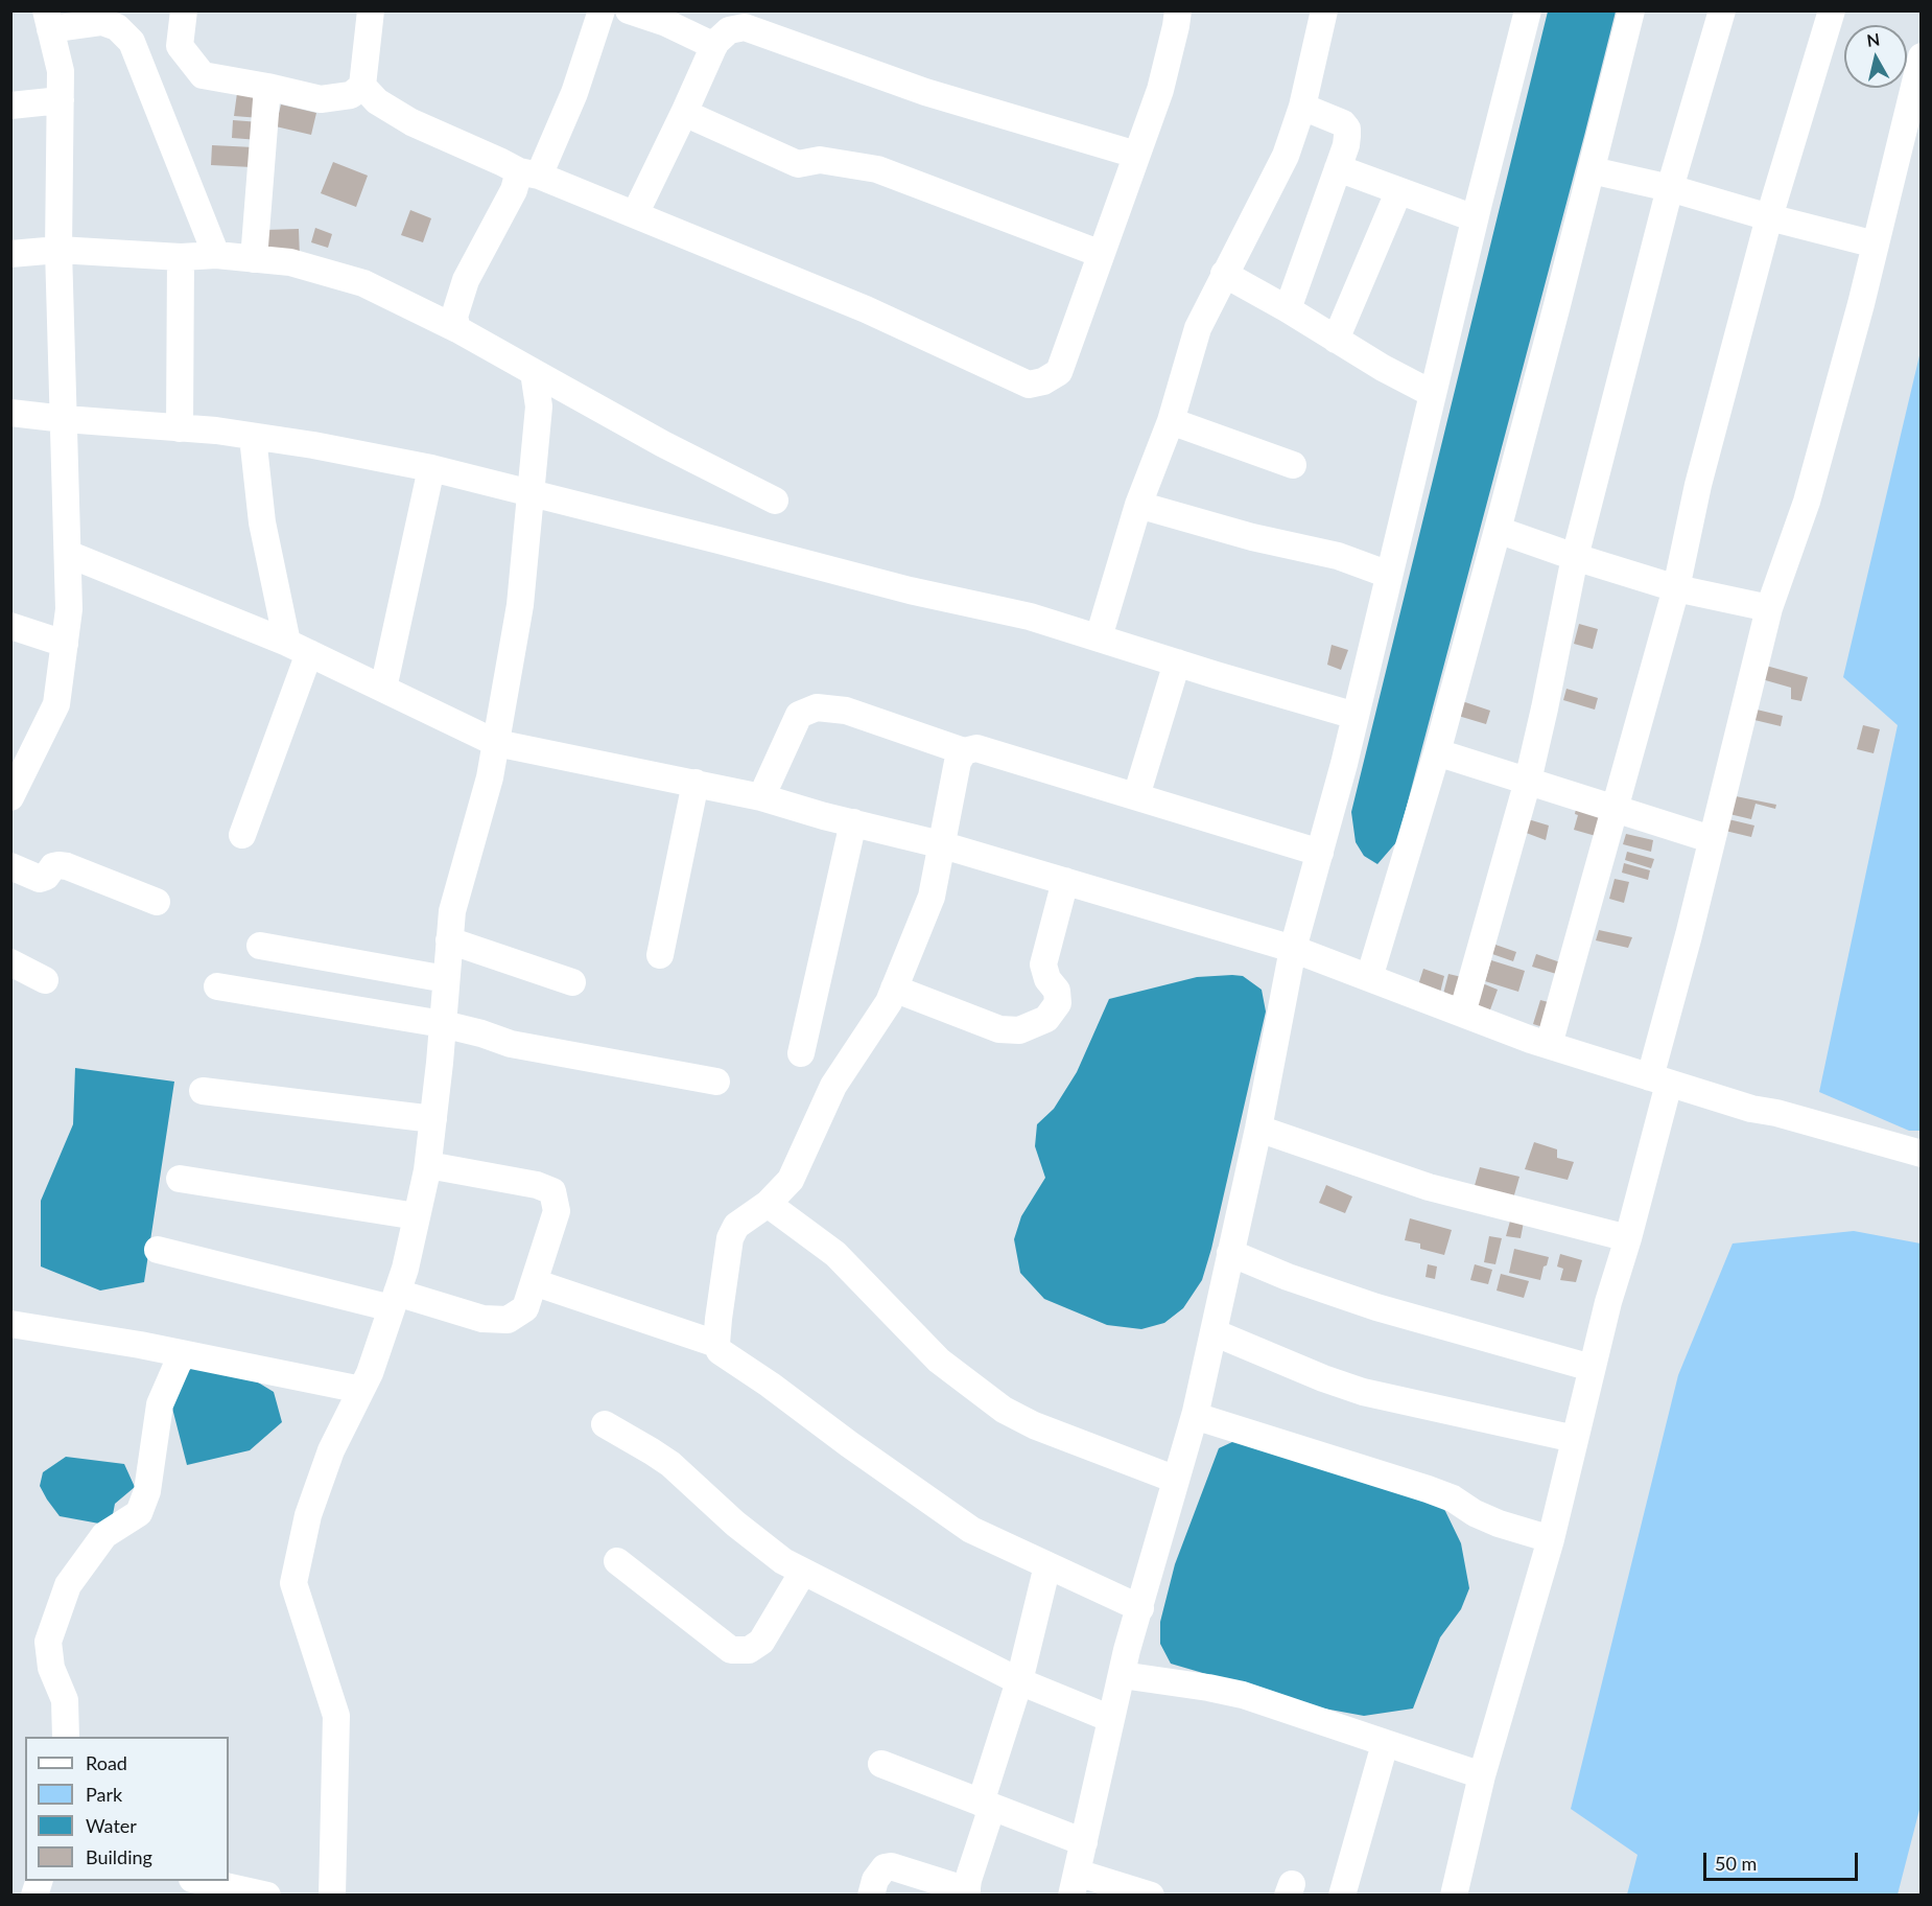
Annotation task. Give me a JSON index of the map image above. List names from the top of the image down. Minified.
{"legend":["Road","Park","Water","Building"],"scale_bar":"50 m","north":"top"}
